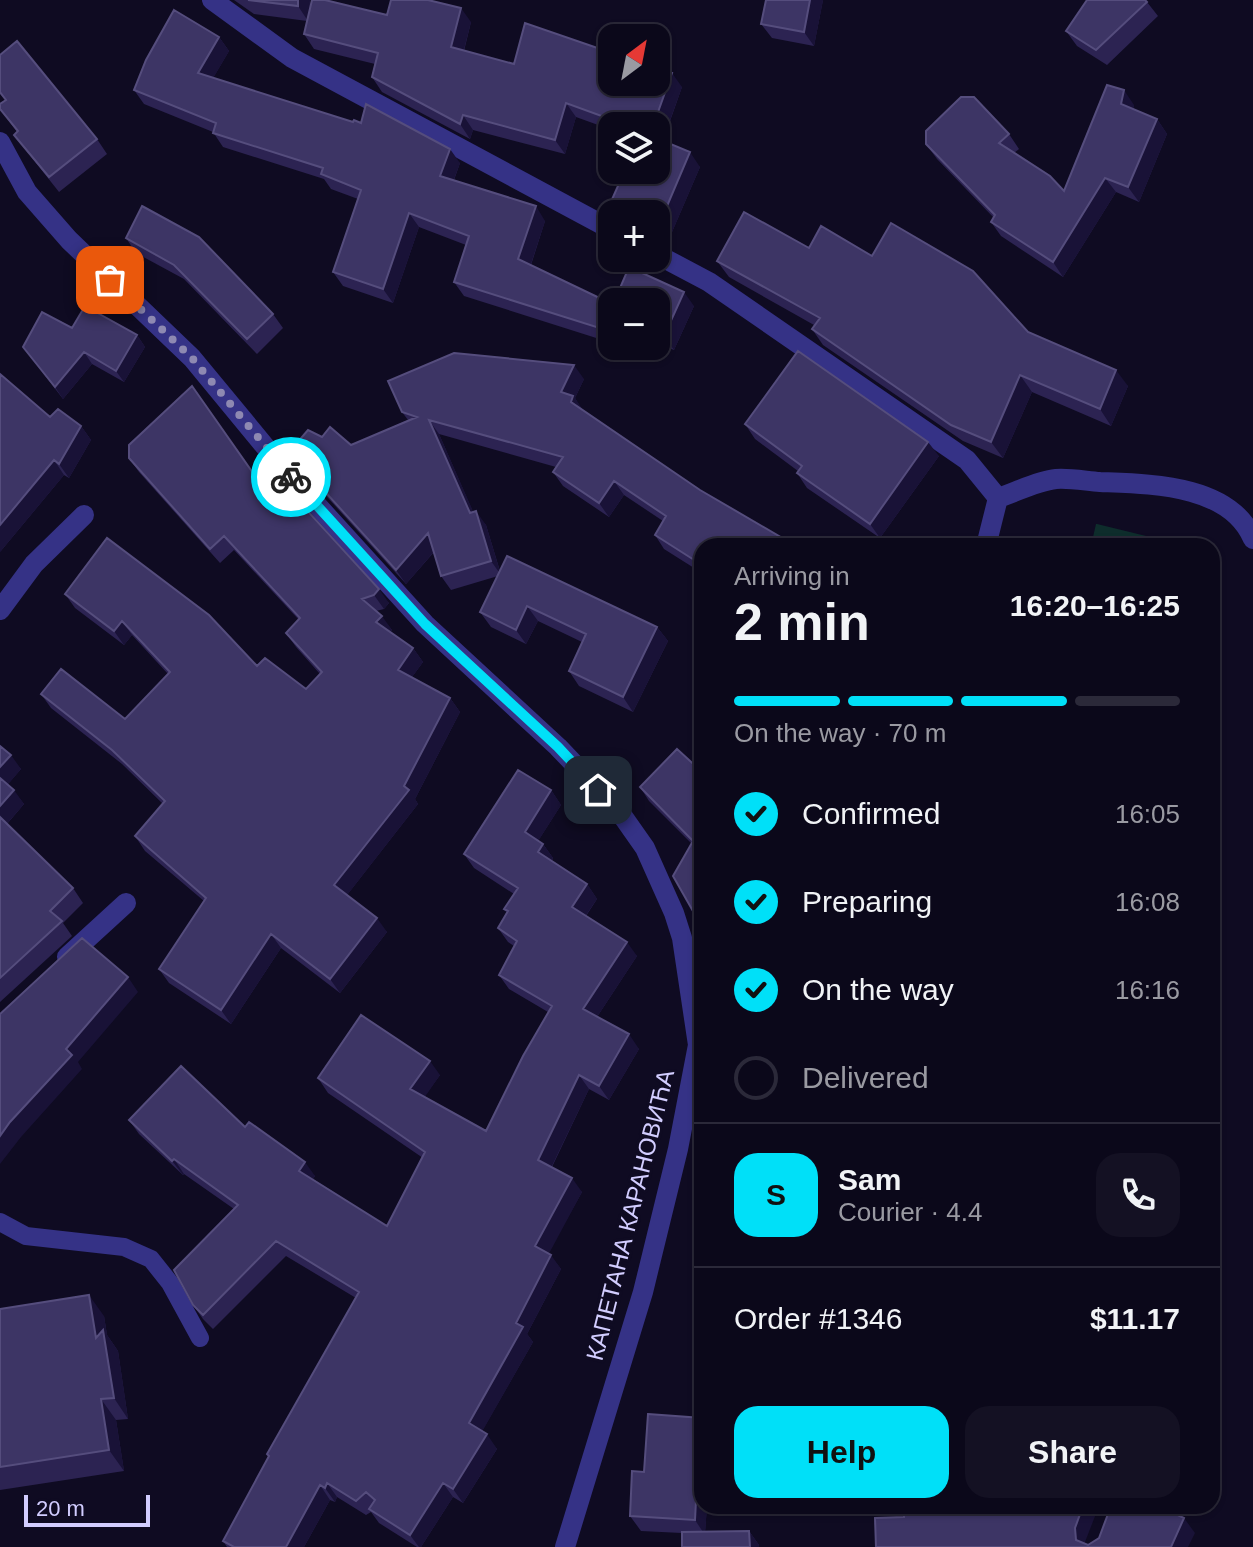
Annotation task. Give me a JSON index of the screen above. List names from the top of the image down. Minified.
{"streets":{"street":["КАПЕТАНА КАРАНОВИЋА"]},"scale_bar":"20 m","north":"top right","page":{"map_buttons":["+","−"],"heading":["2 min","Arriving in","16:20–16:25"],"panel":["Sam","Courier · 4.4","Order #1346","$11.17"],"bar":"On the way · 70 m","list":[["Confirmed","16:05"],["Preparing","16:08"],["On the way","16:16"],"Delivered"],"round":"S","buttons":["Help","Share"],"scale":"20 m"}}
